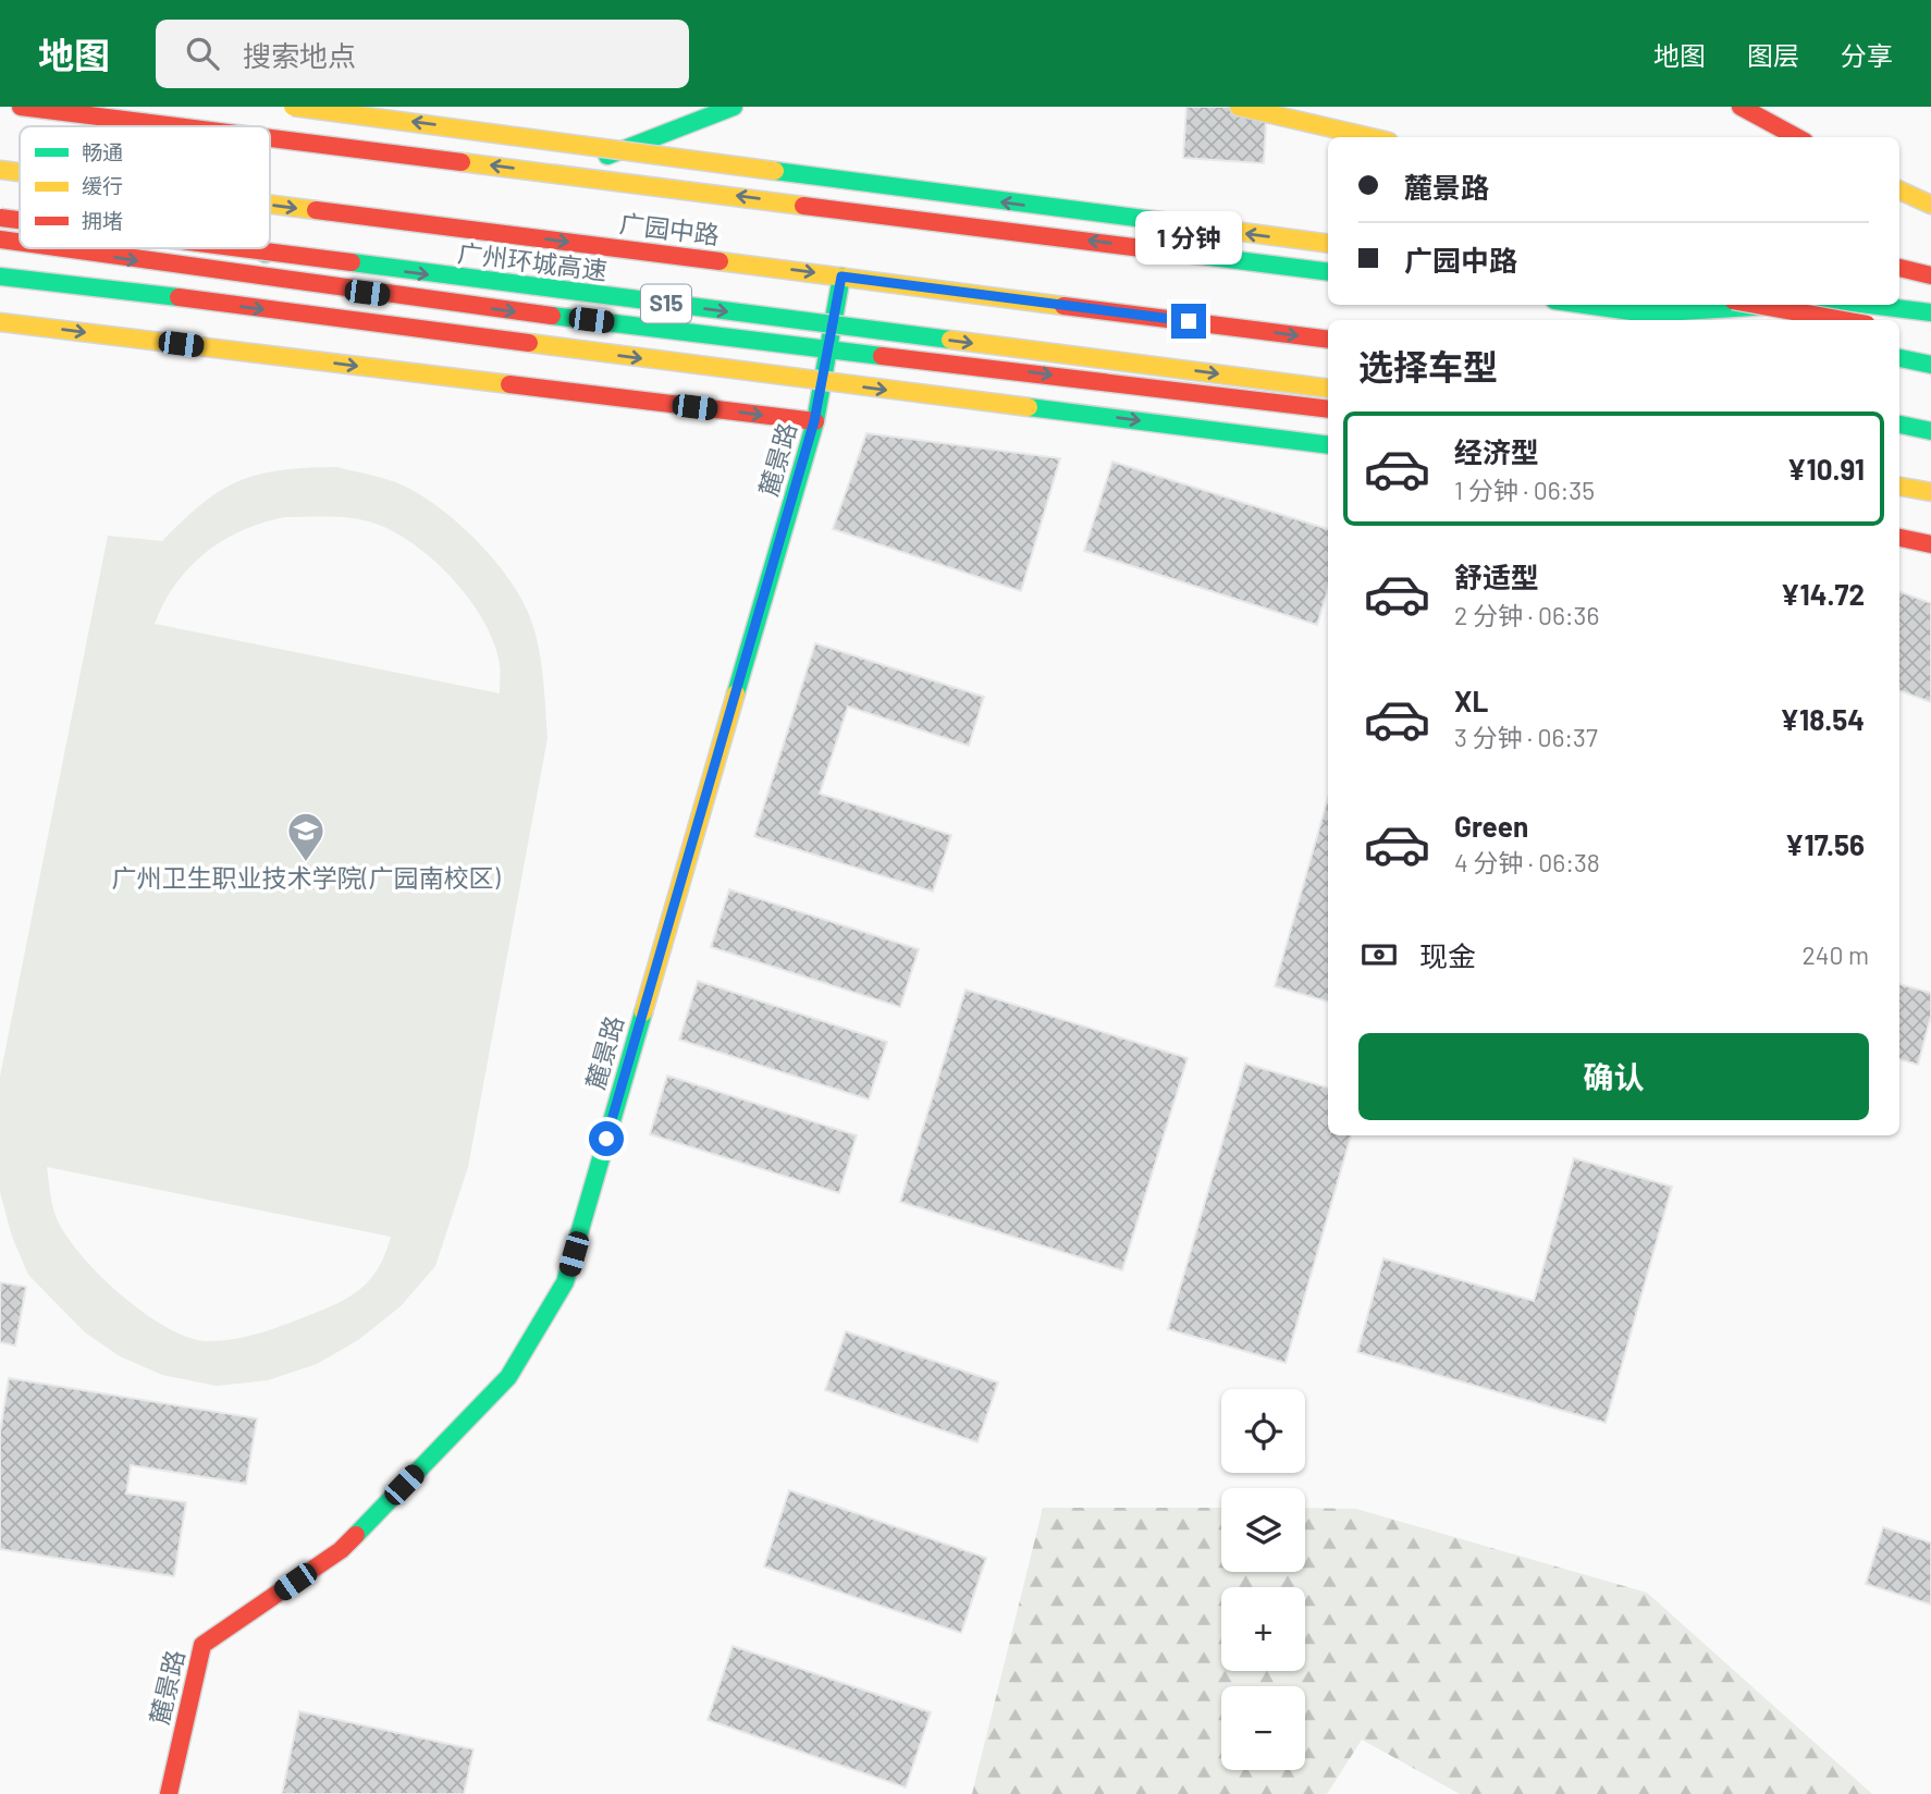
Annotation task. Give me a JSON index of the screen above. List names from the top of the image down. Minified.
{"streets":{"main road":["广园中路","广州环城高速","S15","麓景路"]},"crossings":[["广园中路","麓景路"]],"places":{"school or university":["广州卫生职业技术学院(广园南校区)"]},"legend":["畅通","缓行","拥堵"],"page":{"header":"地图","search":"搜索地点","nav":["地图","图层","分享"],"banner":["麓景路","广园中路"],"bubble":"1 分钟","heading":"选择车型","list":[{"name":"经济型","note":"1 分钟 · 06:35","value":"¥10.91"},{"name":"舒适型","note":"2 分钟 · 06:36","value":"¥14.72"},{"name":"XL","note":"3 分钟 · 06:37","value":"¥18.54"},{"name":"Green","note":"4 分钟 · 06:38","value":"¥17.56"}],"pay":["现金","240 m"],"buttons":"确认","map_buttons":["+","−"]}}
